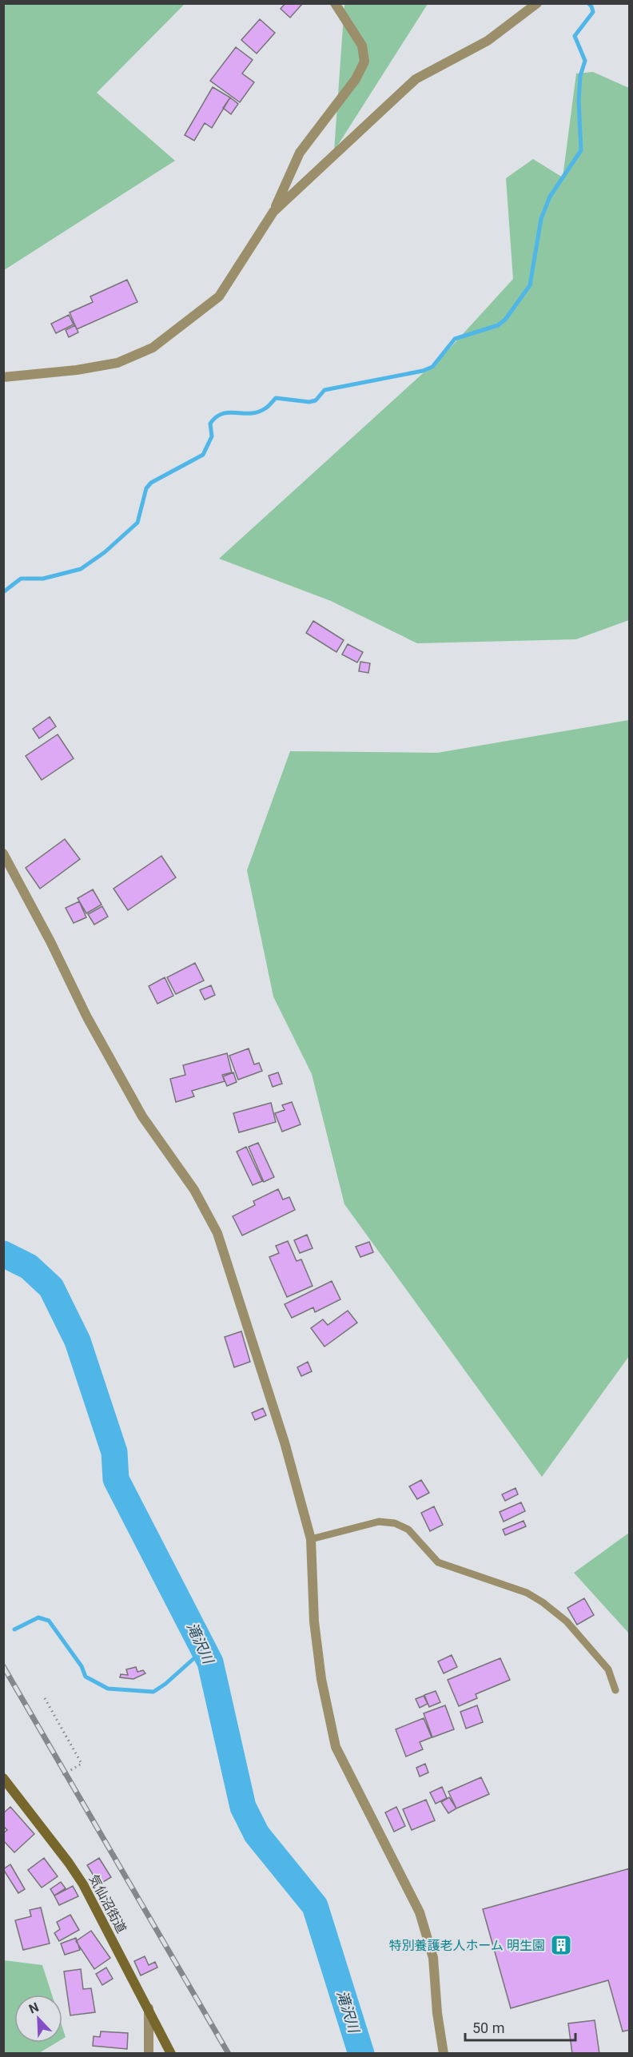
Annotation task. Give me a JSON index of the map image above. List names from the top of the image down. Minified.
{"streets":{"street":["気仙沼街道"]},"water":["滝沢川"],"places":{"building":["特別養護老人ホーム 明生園"]},"scale_bar":"50 m","north":"top left"}
